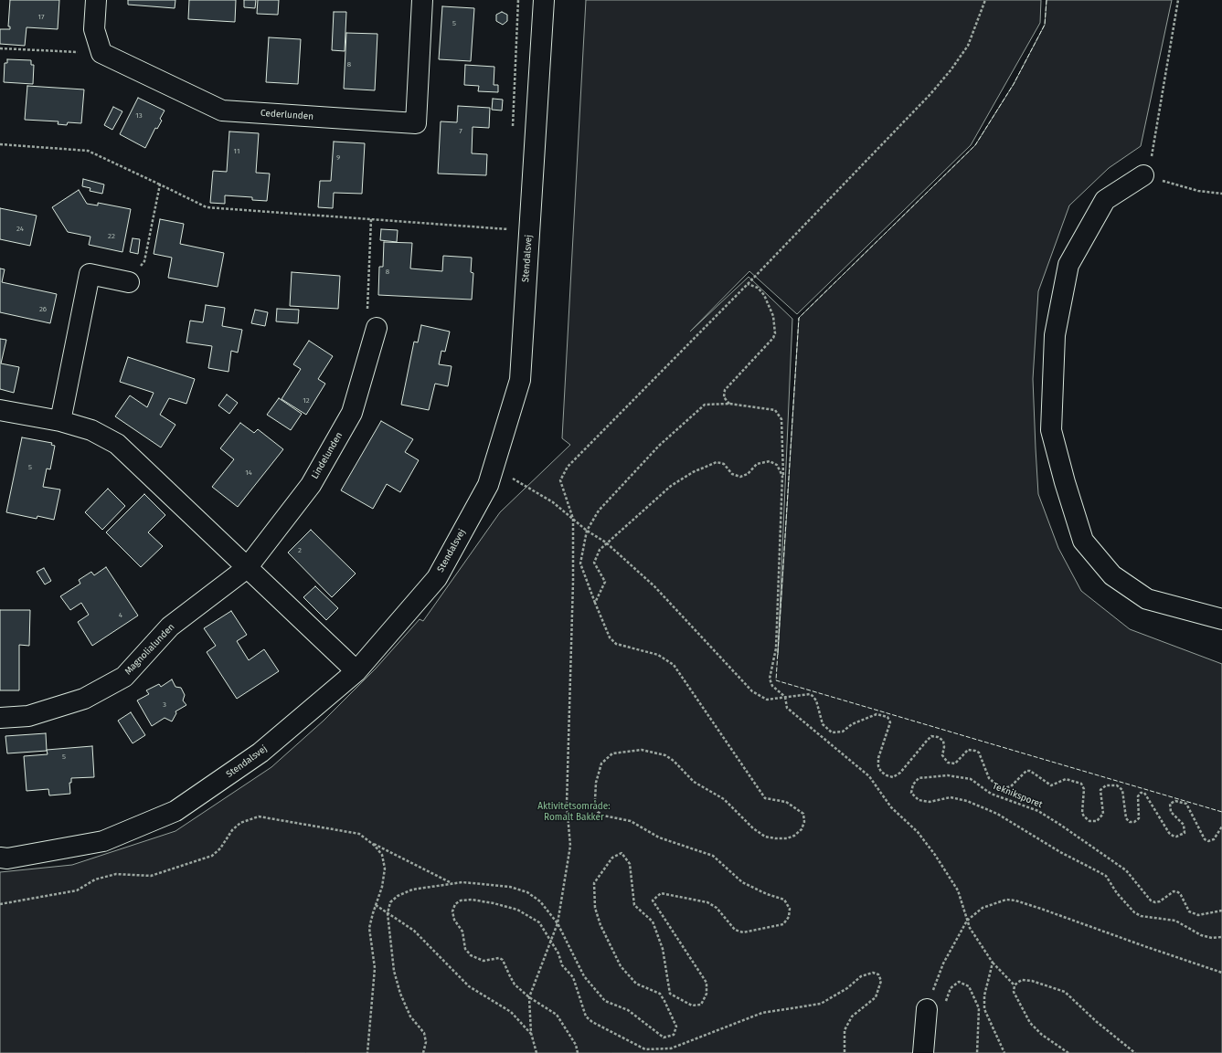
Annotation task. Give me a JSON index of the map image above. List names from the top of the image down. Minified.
{"streets":{"street":["Cederlunden","Stendalsvej","Lindelunden","Magnolialunden"],"path":["Tekniksporet"]},"crossings":[["Lindelunden","Magnolialunden"]],"parks":["Aktivitetsområde: Romalt Bakker"],"house_numbers":["17","5","8","13","7","11","9","24","22","8","26","12","5","14","2","4","3","5"]}
